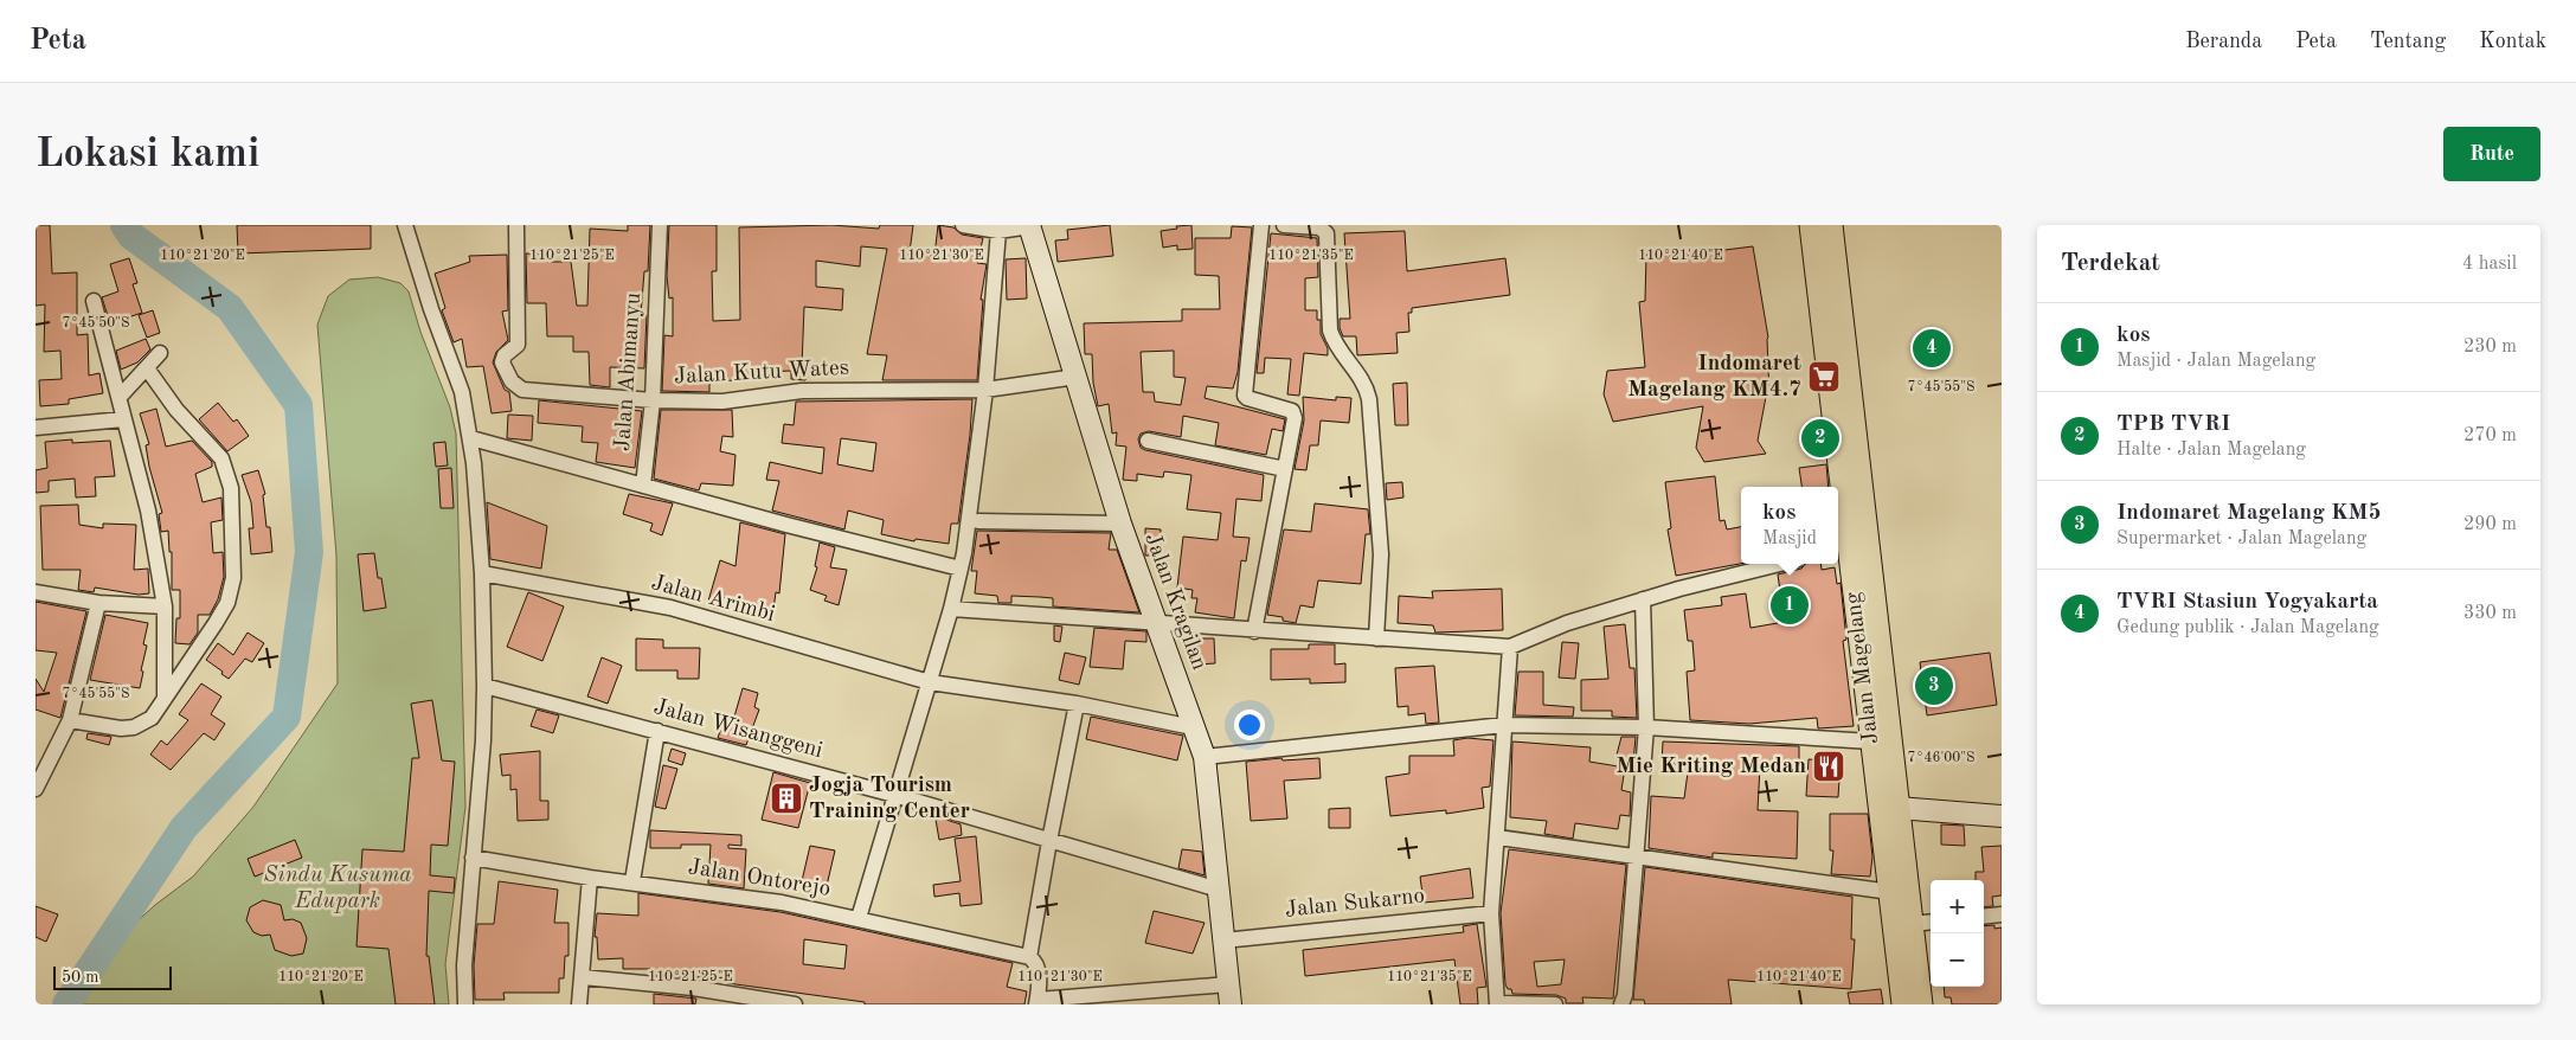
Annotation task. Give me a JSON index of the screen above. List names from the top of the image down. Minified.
{"streets":{"main road":["Jalan Magelang"],"street":["Jalan Abimanyu","Jalan Kutu Wates","Jalan Arimbi","Jalan Kragilan","Jalan Wisanggeni","Jalan Ontorejo","Jalan Sukarno"]},"crossings":[["Jalan Abimanyu","Jalan Kutu Wates"],["Jalan Kutu Wates","Jalan Kragilan"],["Jalan Arimbi","Jalan Kragilan"],["Jalan Kragilan","Jalan Wisanggeni"],["Jalan Kragilan","Jalan Sukarno"]],"parks":["Sindu Kusuma Edupark"],"places":{"supermarket":["Indomaret Magelang KM4.7"],"restaurant":["Mie Kriting Medan"],"building":["Jogja Tourism Training Center"]},"scale_bar":"50 m","page":{"header":"Peta","nav":["Beranda","Peta","Tentang","Kontak"],"buttons":"Rute","title":"Lokasi kami","heading":["Terdekat","4 hasil"],"list":[{"mark":"1","name":"kos","note":"Masjid · Jalan Magelang","value":"230 m"},{"mark":"2","name":"TPB TVRI","note":"Halte · Jalan Magelang","value":"270 m"},{"mark":"3","name":"Indomaret Magelang KM5","note":"Supermarket · Jalan Magelang","value":"290 m"},{"mark":"4","name":"TVRI Stasiun Yogyakarta","note":"Gedung publik · Jalan Magelang","value":"330 m"}],"pins":["4","2","1","3"],"popup":["kos","Masjid"],"map_buttons":["+","−"],"scale":"50 m"},"coordinates":["110°21'40\"E","110°21'20\"E","110°21'25\"E","110°21'30\"E","110°21'35\"E","7°45'50\"S","7°45'55\"S","7°46'00\"S"]}
